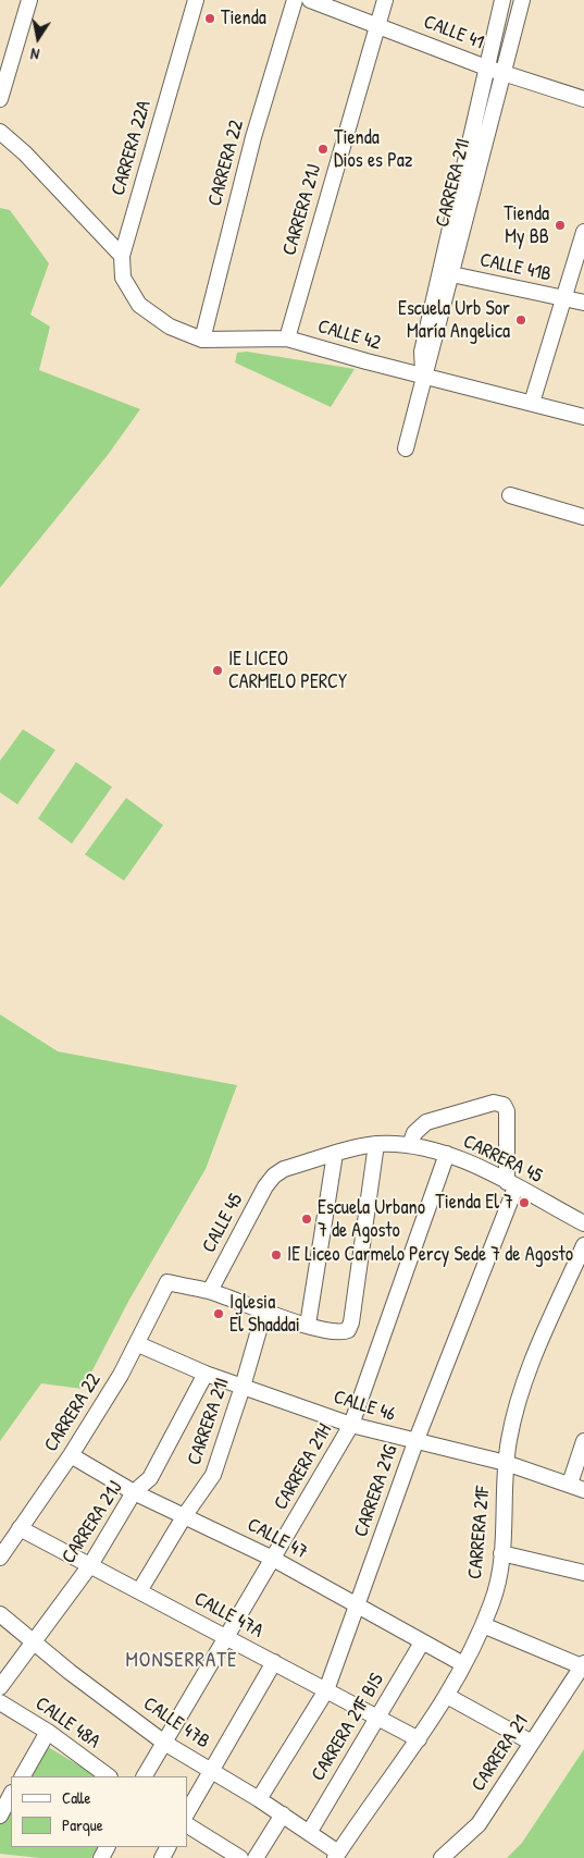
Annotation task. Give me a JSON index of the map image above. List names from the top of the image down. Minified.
{"streets":{"street":["CALLE 41","CARRERA 22A","CARRERA 22","CARRERA 21I","CARRERA 21J","CALLE 41B","CALLE 42","CARRERA 45","CALLE 45","CALLE 46","CARRERA 21H","CARRERA 21G","CARRERA 21F","CALLE 47","CALLE 47A","CALLE 48A","CALLE 47B","CARRERA 21F BIS","CARRERA 21"]},"crossings":[["CALLE 41","CARRERA 21I"],["CALLE 41","CARRERA 21J"],["CARRERA 22A","CALLE 42"],["CARRERA 22","CALLE 42"],["CARRERA 22","CALLE 45"],["CARRERA 22","CALLE 46"],["CARRERA 22","CALLE 47"],["CARRERA 22","CALLE 47A"],["CARRERA 21I","CALLE 41B"],["CARRERA 21I","CALLE 42"],["CARRERA 21I","CALLE 46"],["CARRERA 21I","CALLE 47"],["CARRERA 21I","CALLE 47A"],["CARRERA 21J","CALLE 42"],["CARRERA 21J","CALLE 46"],["CARRERA 21J","CALLE 47"],["CARRERA 21J","CALLE 47A"],["CARRERA 21J","CALLE 47B"],["CARRERA 45","CALLE 45"],["CARRERA 45","CARRERA 21H"],["CARRERA 45","CARRERA 21G"],["CALLE 46","CARRERA 21H"],["CALLE 46","CARRERA 21G"],["CALLE 46","CARRERA 21F"],["CARRERA 21H","CALLE 47"],["CARRERA 21H","CALLE 47A"],["CARRERA 21H","CALLE 47B"],["CARRERA 21G","CALLE 47"],["CARRERA 21G","CALLE 47A"],["CARRERA 21G","CALLE 47B"],["CARRERA 21F","CALLE 47"],["CARRERA 21F","CALLE 47A"],["CARRERA 21F","CALLE 47B"],["CALLE 47","CARRERA 21F BIS"],["CALLE 47A","CARRERA 21F BIS"],["CALLE 47B","CARRERA 21F BIS"]],"districts":["MONSERRATE"],"places":["Tienda","Tienda Dios es Paz","Tienda My BB","Escuela Urb Sor María Angelica","IE LICEO CARMELO PERCY","Tienda El 7","Escuela Urbano 7 de Agosto","IE Liceo Carmelo Percy Sede 7 de Agosto","Iglesia El Shaddai"],"legend":["Calle","Parque"],"north":"bottom"}
